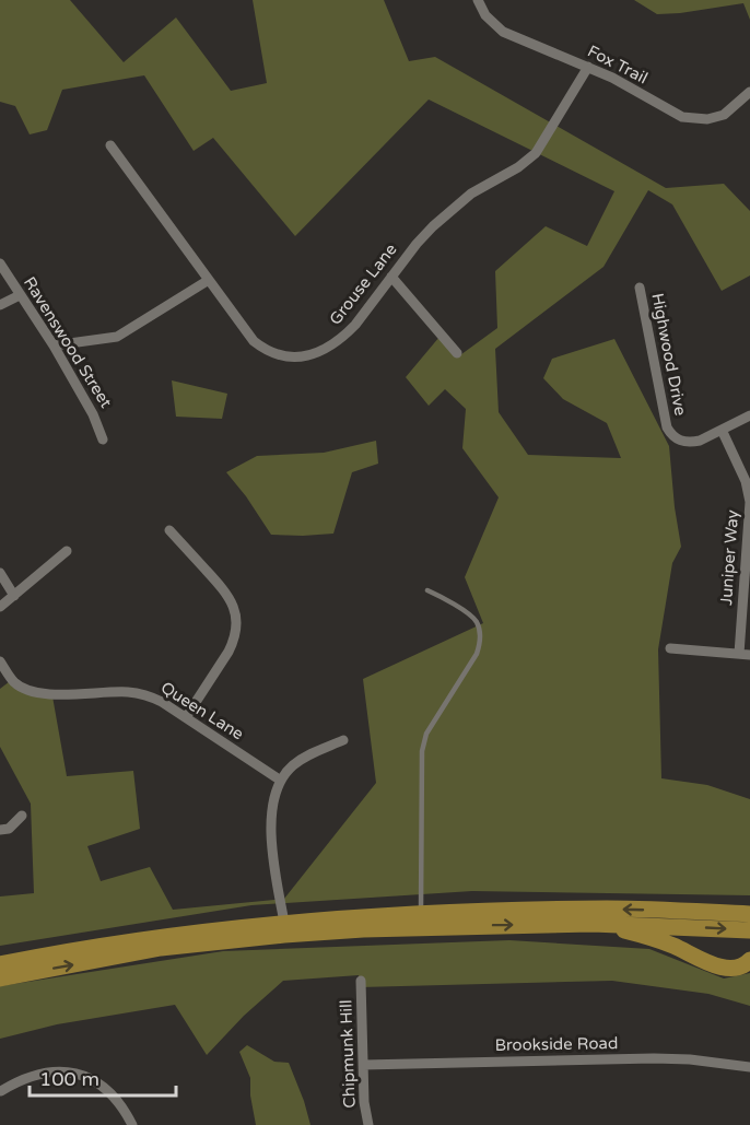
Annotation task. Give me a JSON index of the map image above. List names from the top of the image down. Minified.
{"streets":{"street":["Fox Trail","Grouse Lane","Ravenswood Street","Highwood Drive","Juniper Way","Queen Lane","Brookside Road","Chipmunk Hill"]},"crossings":[["Fox Trail","Grouse Lane"],["Highwood Drive","Juniper Way"],["Brookside Road","Chipmunk Hill"]],"scale_bar":"100 m"}
